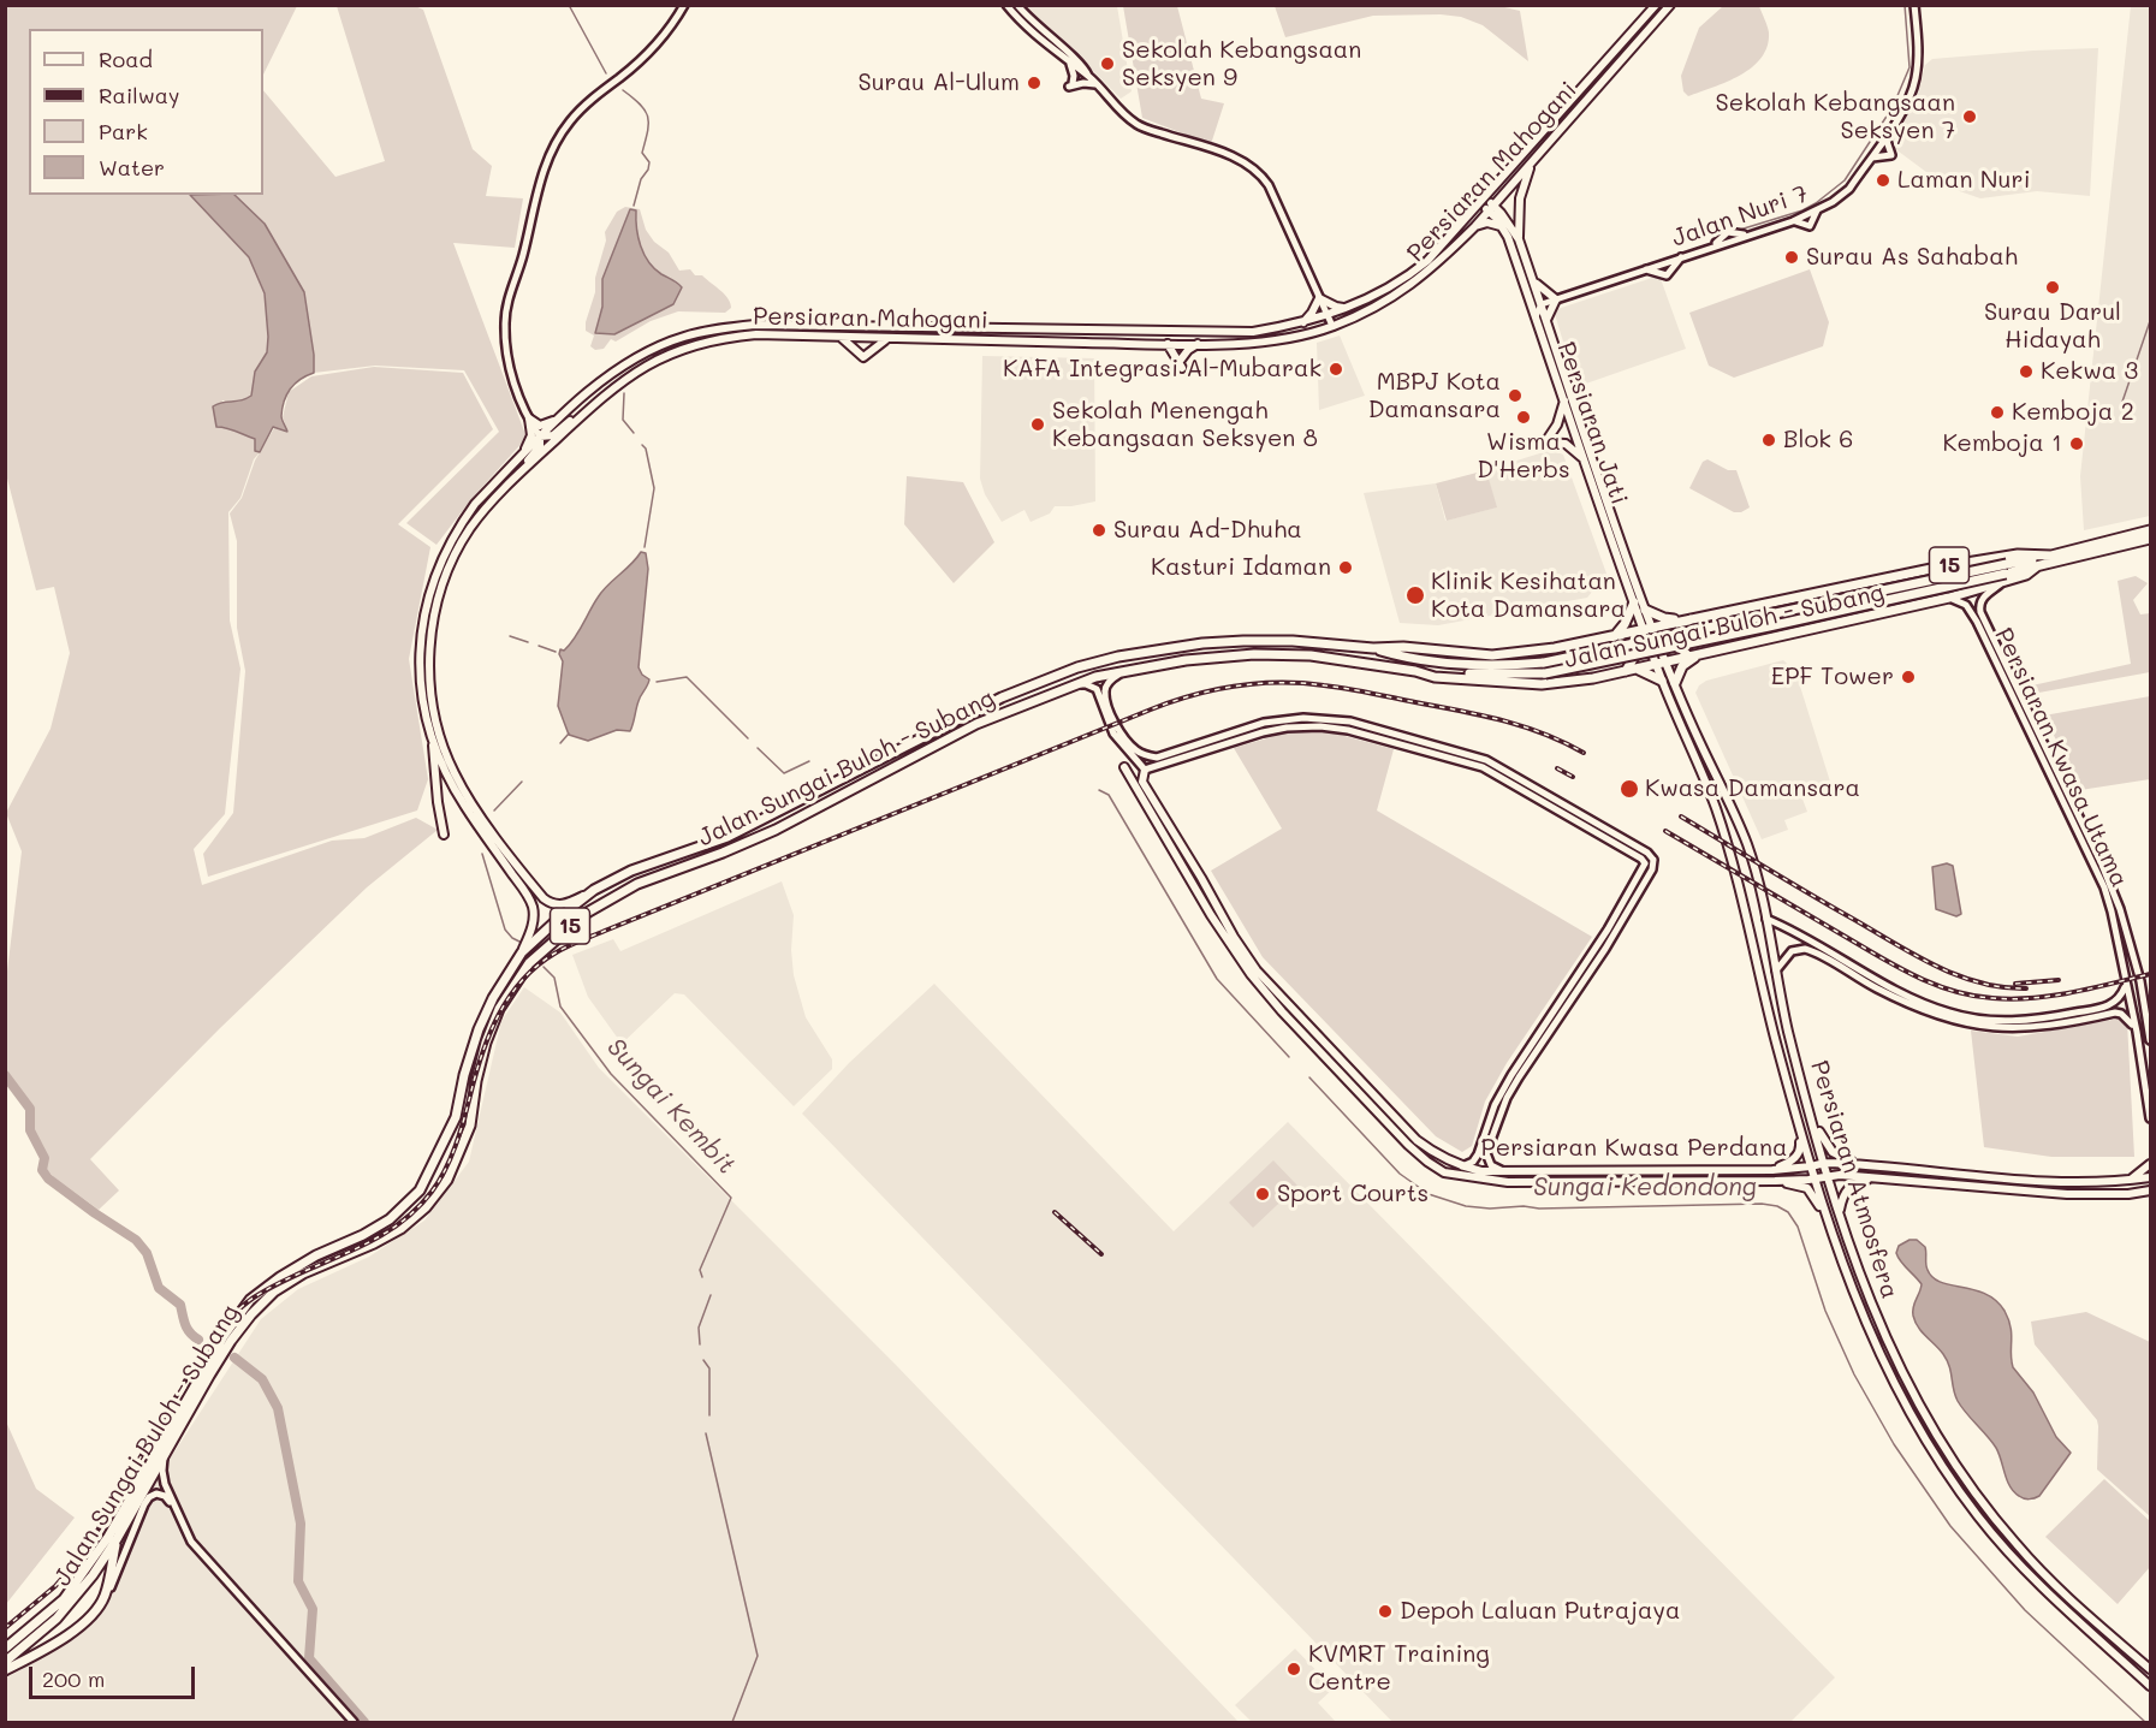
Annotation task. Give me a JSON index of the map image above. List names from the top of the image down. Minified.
{"streets":{"highway":["15","Jalan Sungai Buloh - Subang"],"main road":["Persiaran Mahogani","Persiaran Jati","Persiaran Kwasa Perdana","Persiaran Atmosfera"],"street":["Jalan Nuri 7","Persiaran Kwasa Utama"]},"crossings":[["Persiaran Mahogani","Persiaran Jati"],["Persiaran Mahogani","Jalan Sungai Buloh - Subang"],["Jalan Nuri 7","Persiaran Jati"],["Persiaran Jati","Jalan Sungai Buloh - Subang"],["Persiaran Jati","Persiaran Atmosfera"],["Jalan Sungai Buloh - Subang","Persiaran Kwasa Utama"],["Jalan Sungai Buloh - Subang","Persiaran Atmosfera"],["Persiaran Kwasa Perdana","Persiaran Atmosfera"]],"water":["Sungai Kembit","Sungai Kedondong"],"places":["Sekolah Kebangsaan Seksyen 9","Surau Al-Ulum","Sekolah Kebangsaan Seksyen 7","Laman Nuri","Surau As Sahabah","Surau Darul Hidayah","KAFA Integrasi Al-Mubarak","Kekwa 3","MBPJ Kota Damansara","Kemboja 2","Wisma D'Herbs","Sekolah Menengah Kebangsaan Seksyen 8","Blok 6","Kemboja 1","Surau Ad-Dhuha","Kasturi Idaman","Klinik Kesihatan Kota Damansara","EPF Tower","Kwasa Damansara","Sport Courts","Depoh Laluan Putrajaya","KVMRT Training Centre"],"legend":["Road","Railway","Park","Water"],"scale_bar":"200 m"}
